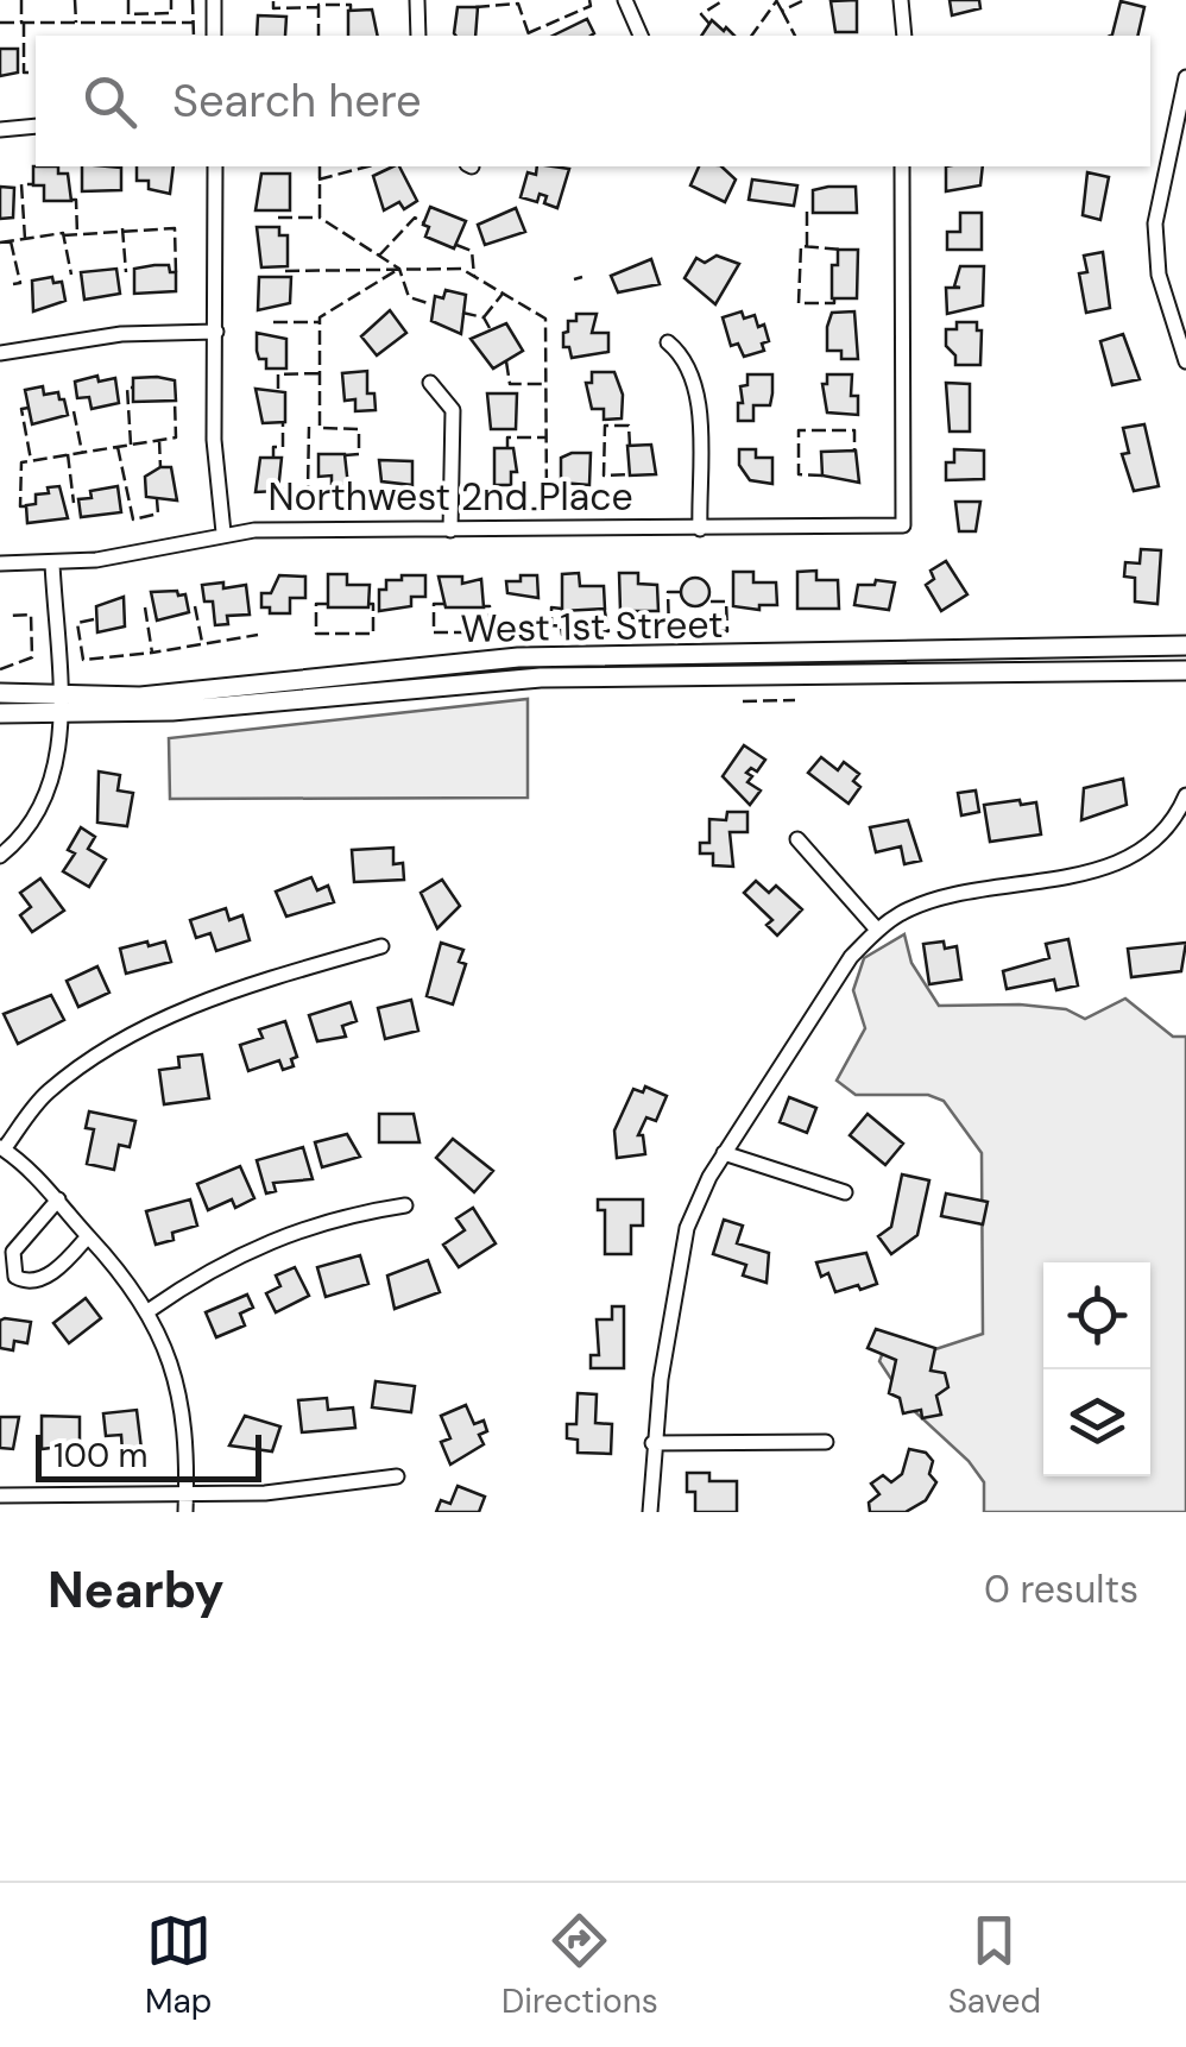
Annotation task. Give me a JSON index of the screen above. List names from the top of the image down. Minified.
{"streets":{"main road":["West 1st Street"],"street":["Northwest 2nd Place"]},"scale_bar":"100 m","page":{"search":"Search here","scale":"100 m","heading":["Nearby","0 results"],"nav":["Map","Directions","Saved"]}}
